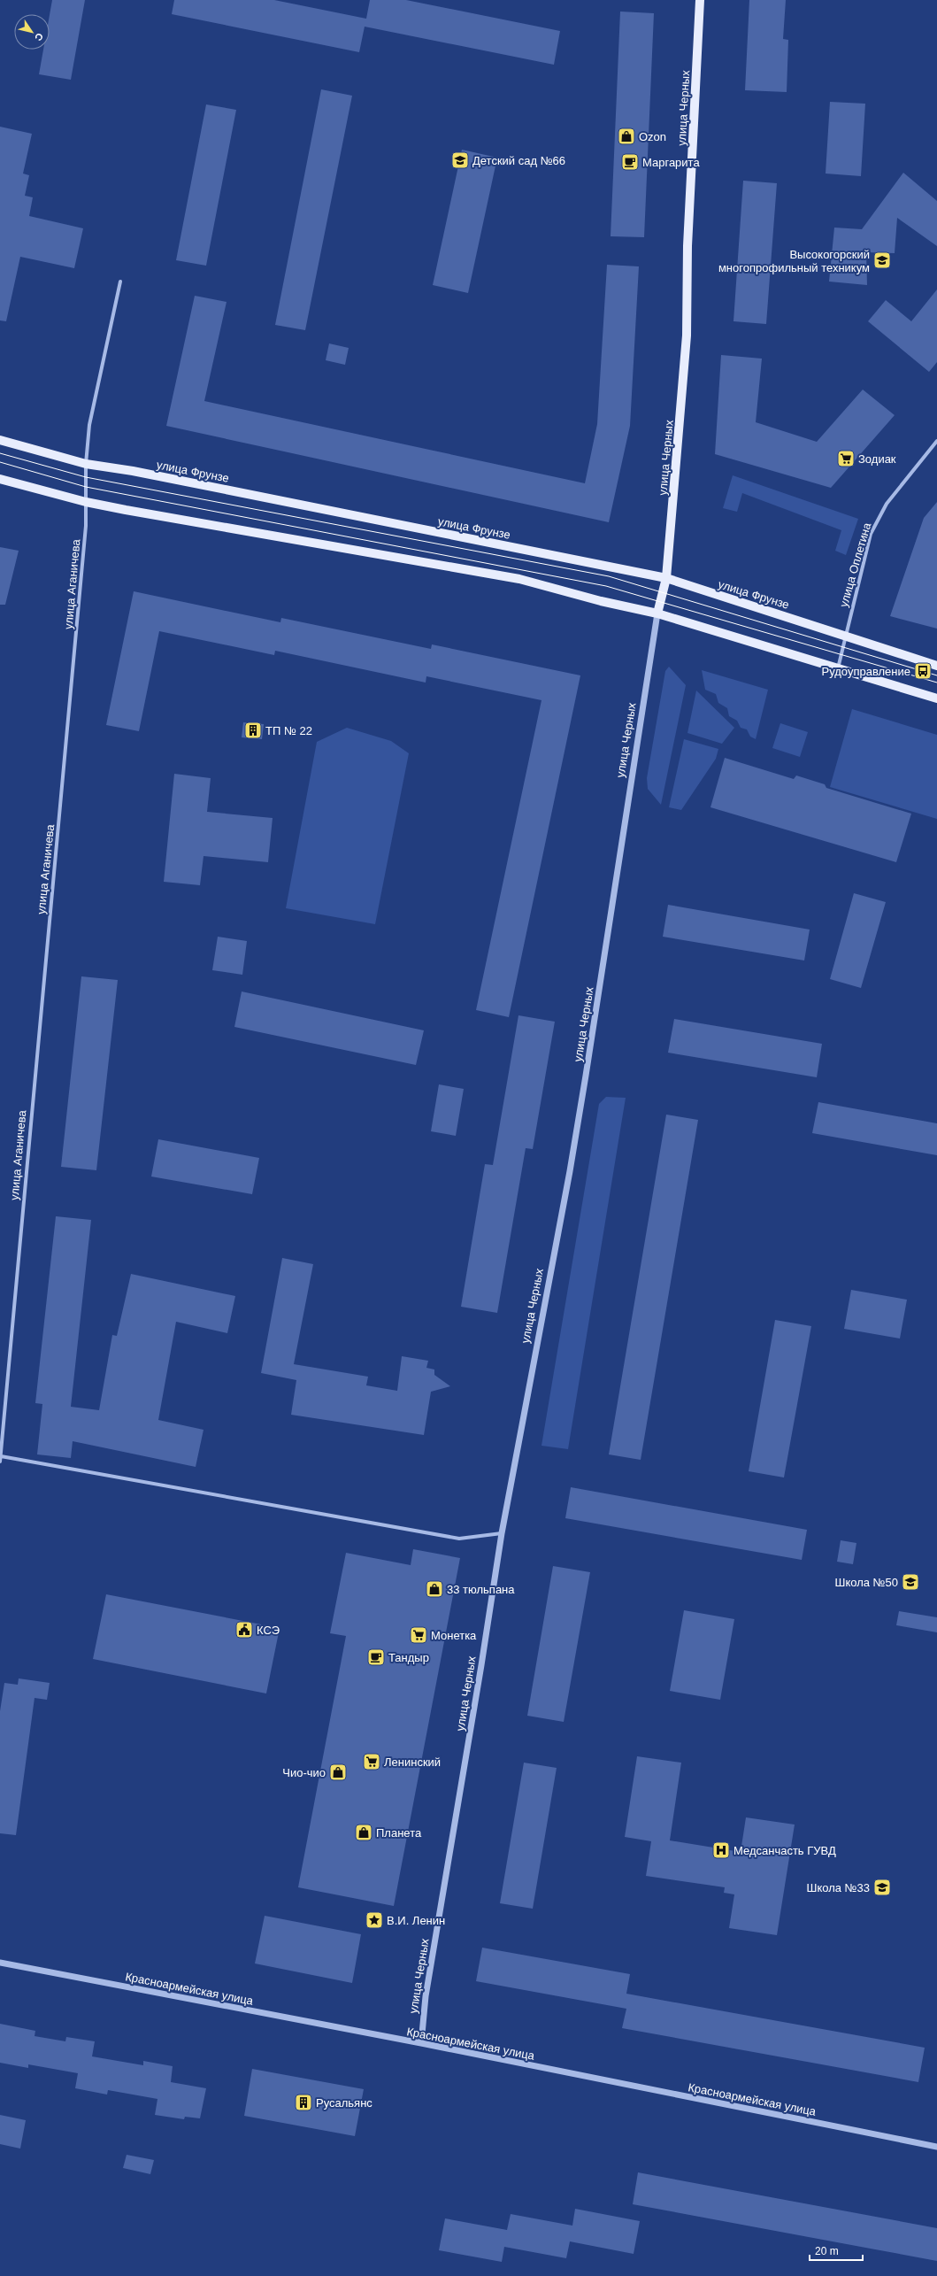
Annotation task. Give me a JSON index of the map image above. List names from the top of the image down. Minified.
{"streets":{"main road":["улица Черных","улица Фрунзе"],"street":["улица Оплетина","улица Аганичева","Красноармейская улица"]},"crossings":[["улица Черных","улица Фрунзе"],["улица Черных","Красноармейская улица"],["улица Фрунзе","улица Оплетина"],["улица Фрунзе","улица Аганичева"]],"places":{"shop":["Ozon","33 тюльпана","Чио-чио","Планета"],"school or university":["Детский сад №66","Высокогорский многопрофильный техникум","Школа №50","Школа №33"],"cafe":["Маргарита","Тандыр"],"supermarket":["Зодиак","Монетка","Ленинский"],"bus stop":["Рудоуправление"],"building":["ТП № 22","Русальянс"],"public building":["КСЭ"],"hospital":["Медсанчасть ГУВД"],"place":["В.И. Ленин"]},"scale_bar":"20 m","north":"bottom right"}
